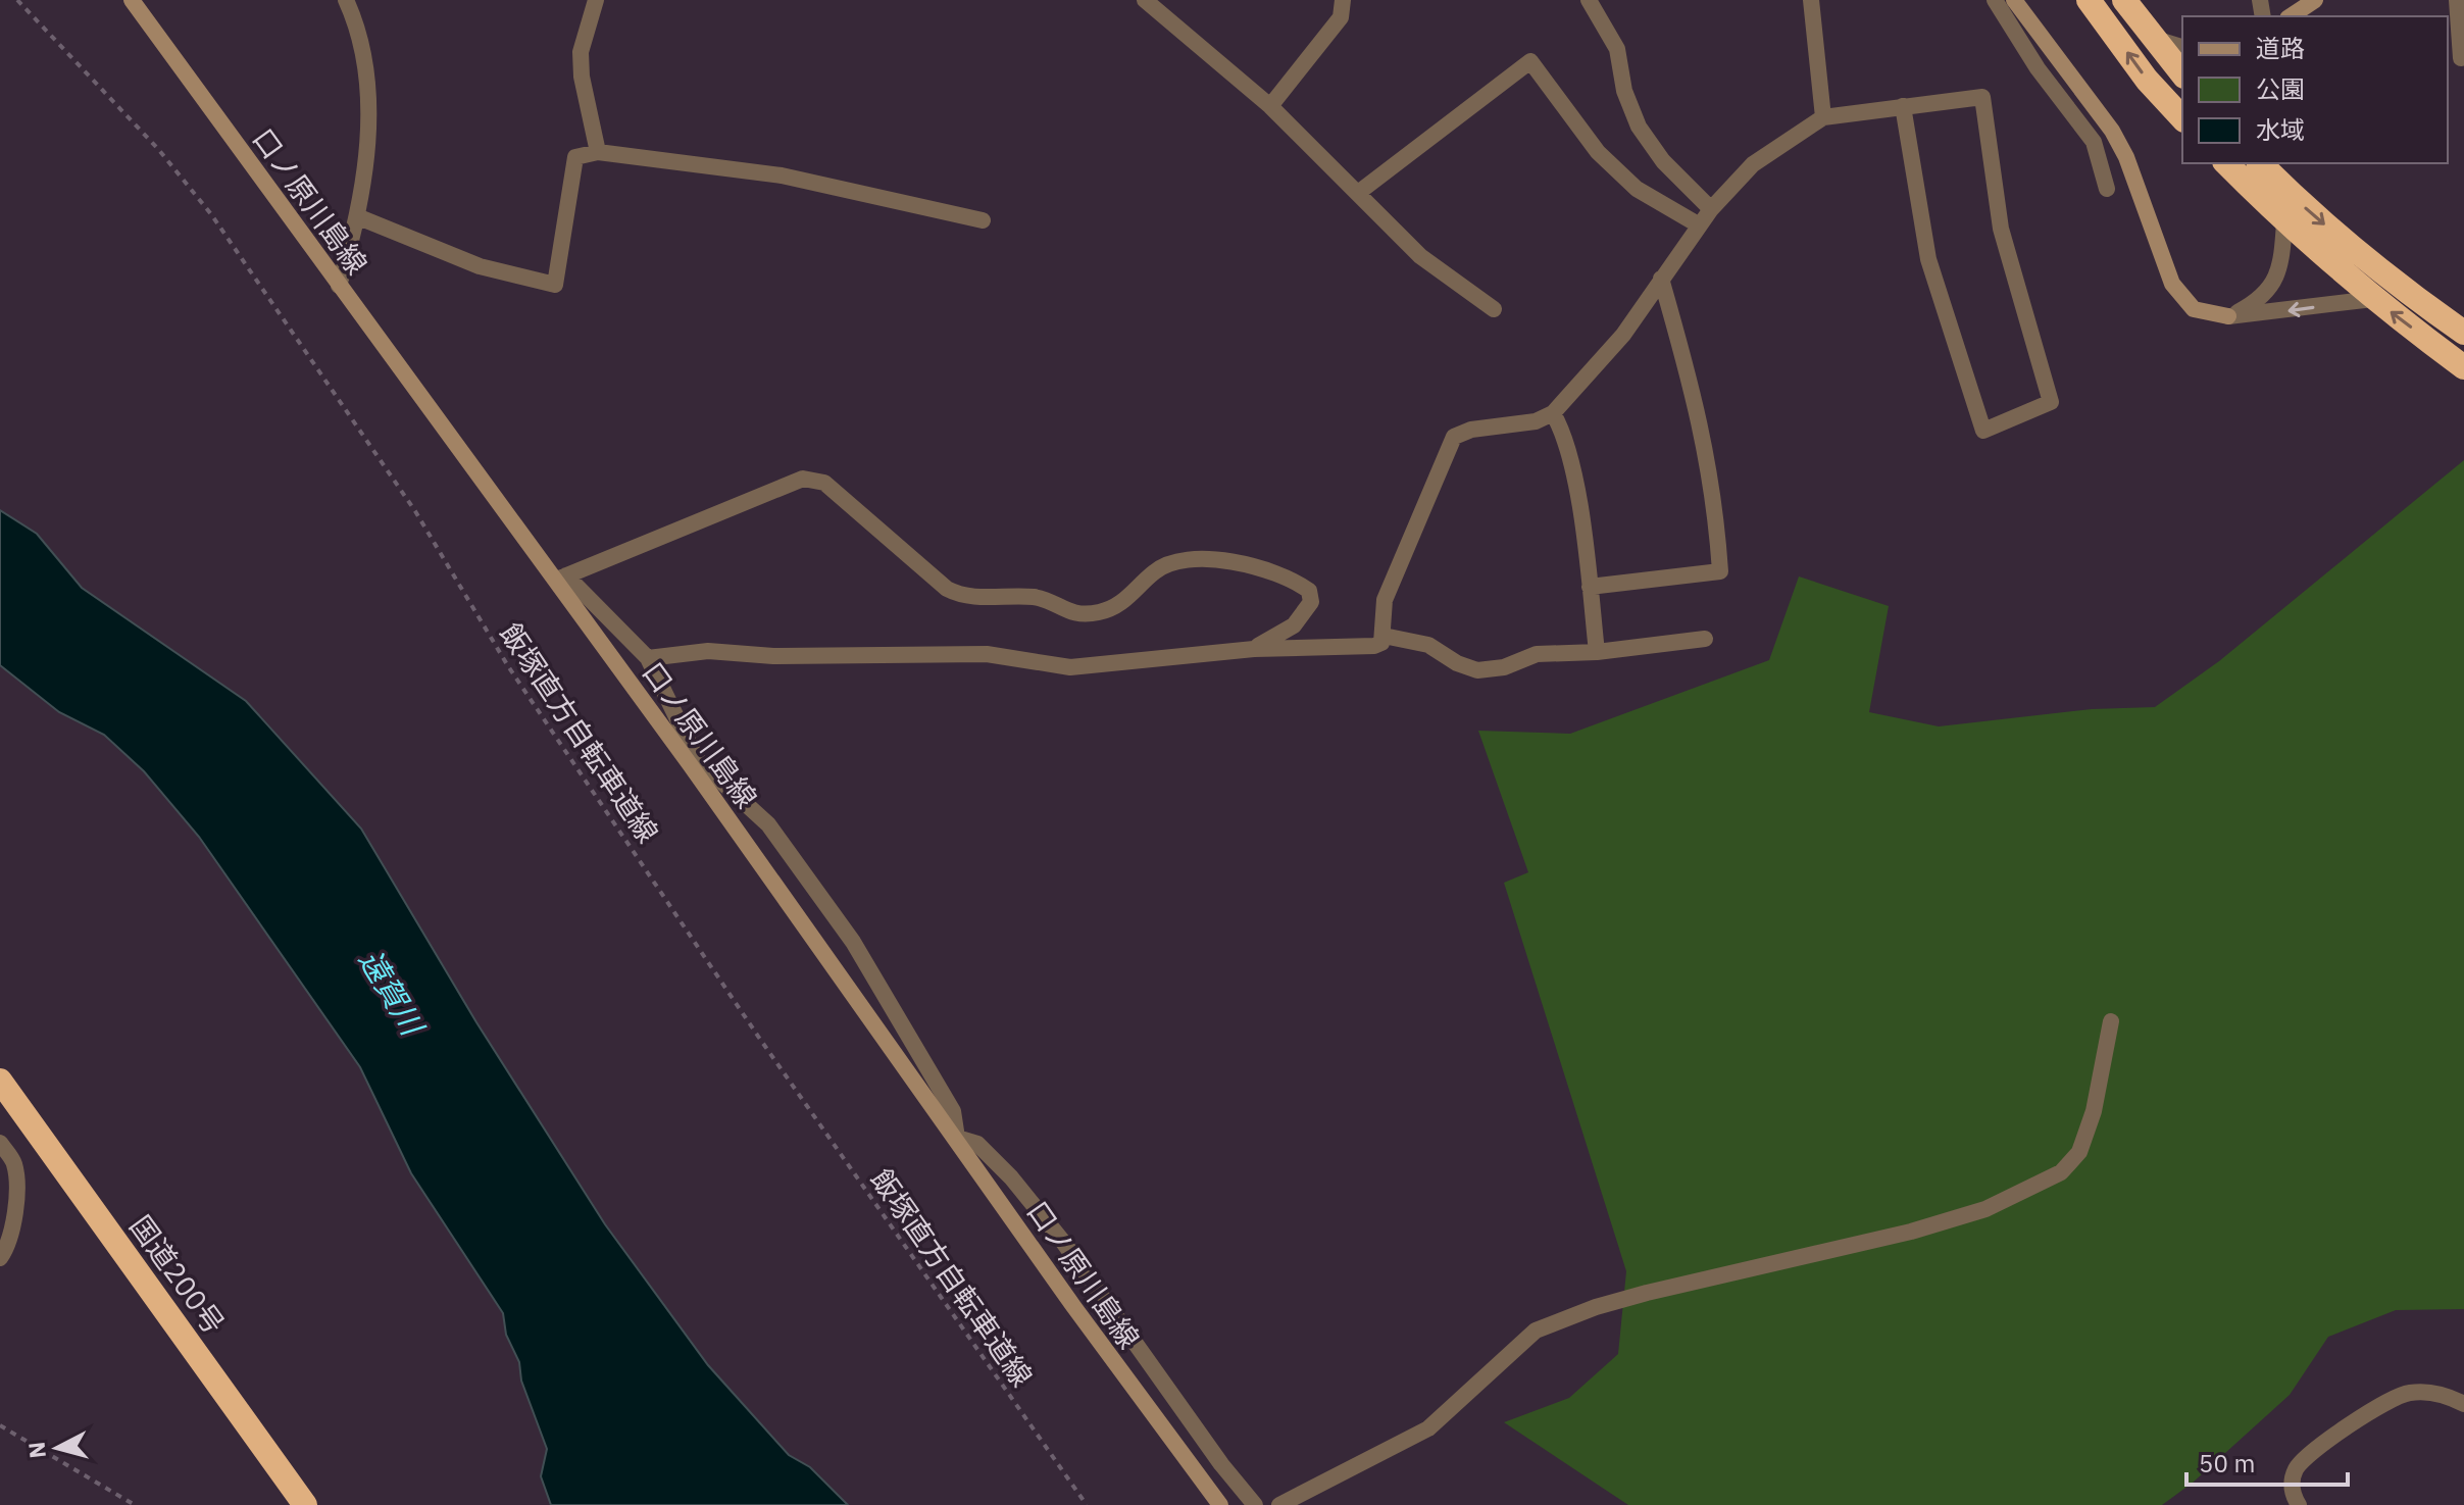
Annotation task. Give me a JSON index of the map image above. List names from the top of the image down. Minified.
{"streets":{"highway":["国道200号"],"main road":["口ノ原川島線"],"path":["飯塚直方自転車道線"]},"water":["遠賀川"],"legend":["道路","公園","水域"],"scale_bar":"50 m","north":"left"}
